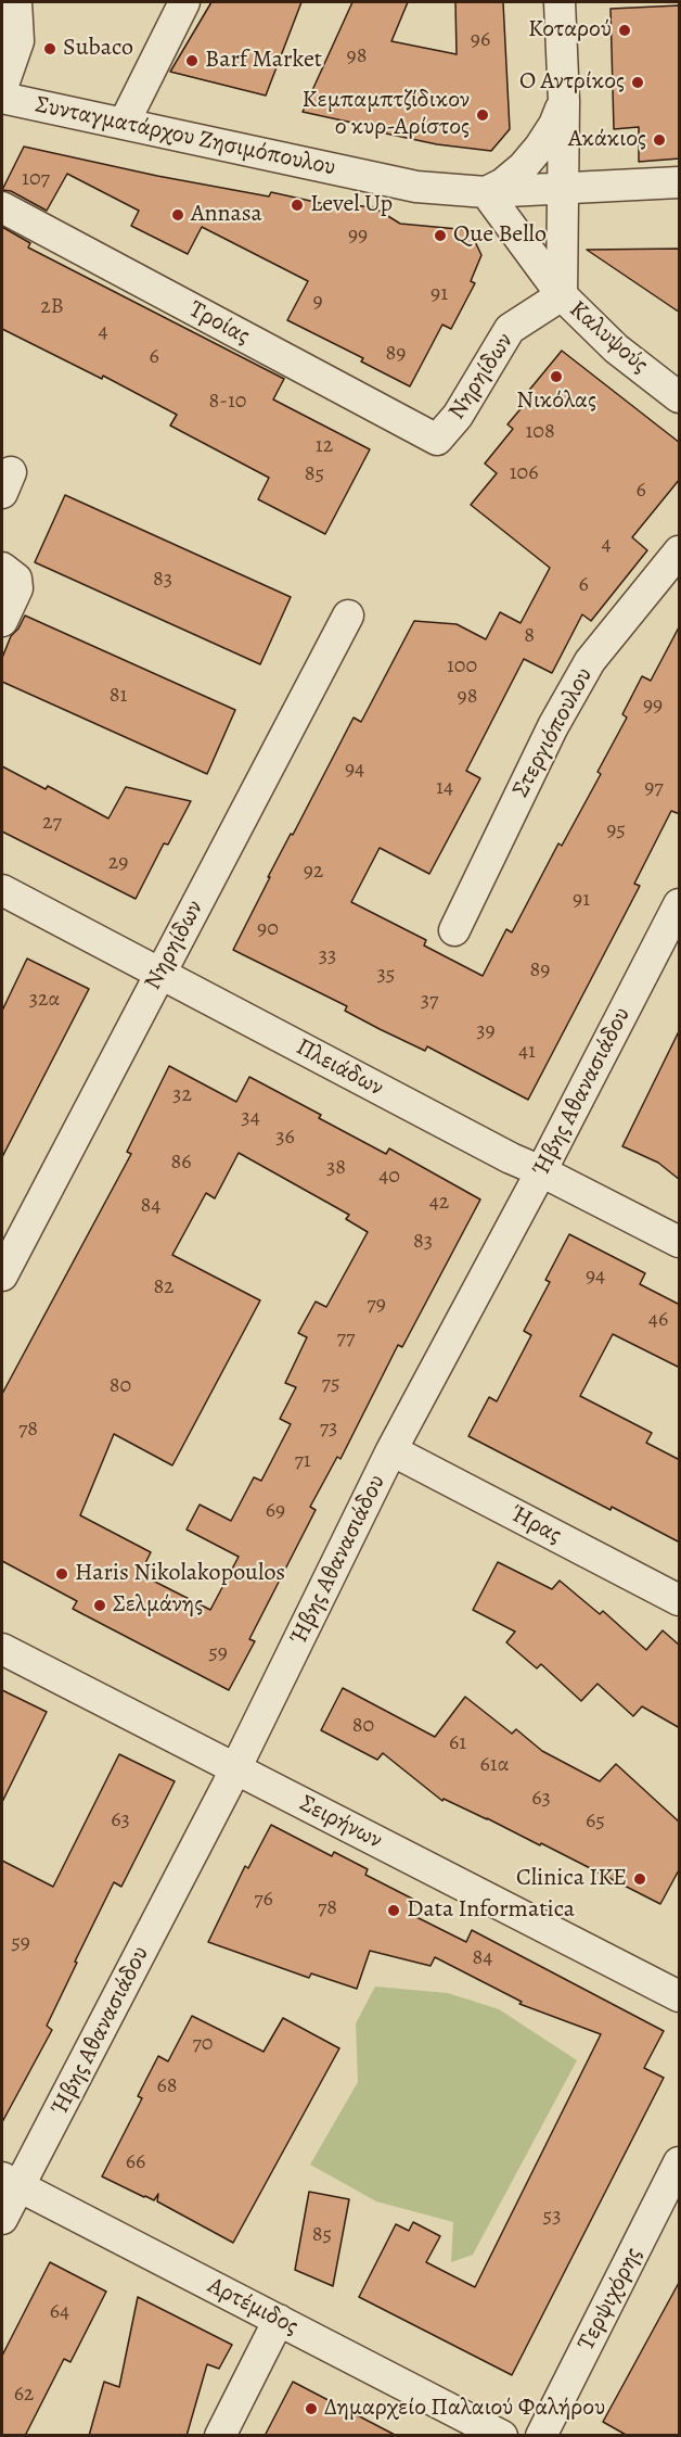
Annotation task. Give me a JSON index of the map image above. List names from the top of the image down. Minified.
{"streets":{"street":["Συνταγματάρχου Ζησιμόπουλου","Τροίας","Καλυψούς","Νηρηίδων","Στεργιόπουλου","Πλειάδων","Ήβης Αθανασιάδου","Ήρας","Σειρήνων","Τερψιχόρης","Αρτέμιδος"]},"crossings":[["Συνταγματάρχου Ζησιμόπουλου","Καλυψούς"],["Τροίας","Νηρηίδων"],["Καλυψούς","Νηρηίδων"],["Νηρηίδων","Πλειάδων"],["Πλειάδων","Ήβης Αθανασιάδου"],["Ήβης Αθανασιάδου","Ήρας"],["Ήβης Αθανασιάδου","Σειρήνων"],["Ήβης Αθανασιάδου","Αρτέμιδος"]],"places":["Κοταρού","Subaco","Barf Market","Ο Αντρίκος","Κεμπαμπτζίδικον ο κυρ-Αρίστος","Ακάκιος","Level Up","Annasa","Que Bello","Νικόλας","Haris Nikolakopoulos","Σελμάνης","Clinica ΙΚΕ","Data Informatica","Δημαρχείο Παλαιού Φαλήρου"],"house_numbers":["96","98","107","99","91","9","2Β","4","89","6","8-10","108","12","106","85","6","4","83","6","8","100","81","98","99","94","14","97","27","95","29","92","91","90","33","89","35","32α","37","39","41","32","34","36","86","38","40","42","84","83","94","82","79","46","77","75","80","73","78","71","69","59","80","61","61α","63","63","65","76","78","59","84","70","68","66","53","85","64","62"]}
